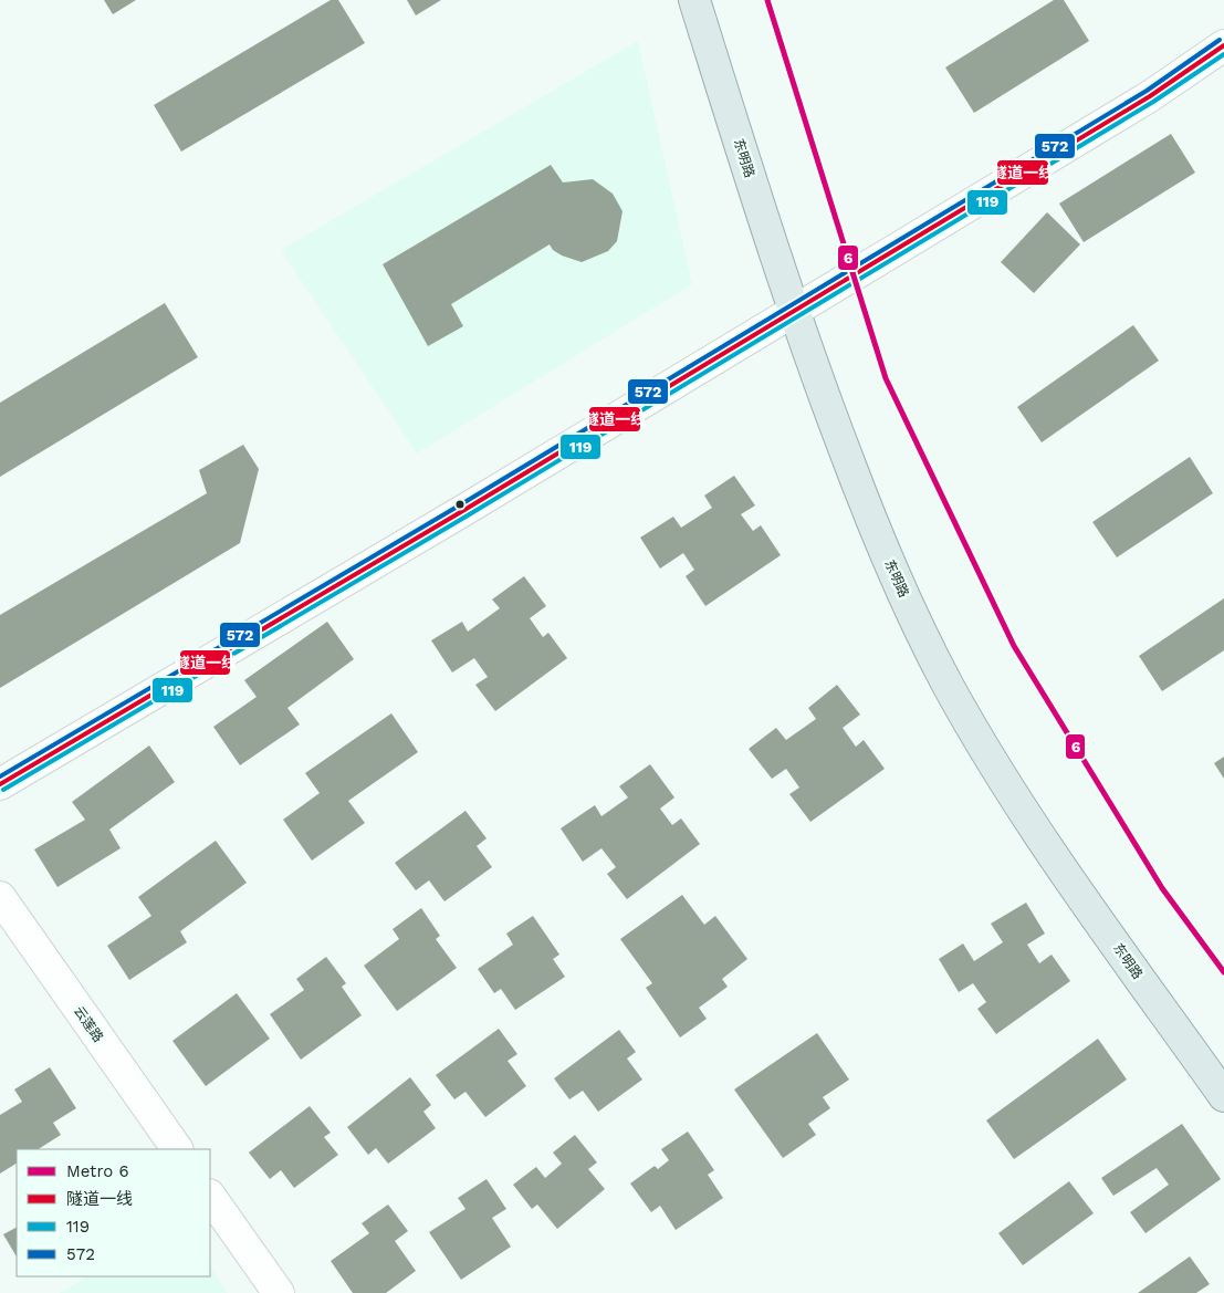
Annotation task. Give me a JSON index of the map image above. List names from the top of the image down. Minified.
{"streets":{"main road":["东明路"],"street":["云莲路"]},"lines":["metro line 6","transit line 572","transit line 隧道一线","transit line 119"],"legend":["Metro 6","隧道一线","119","572"]}
